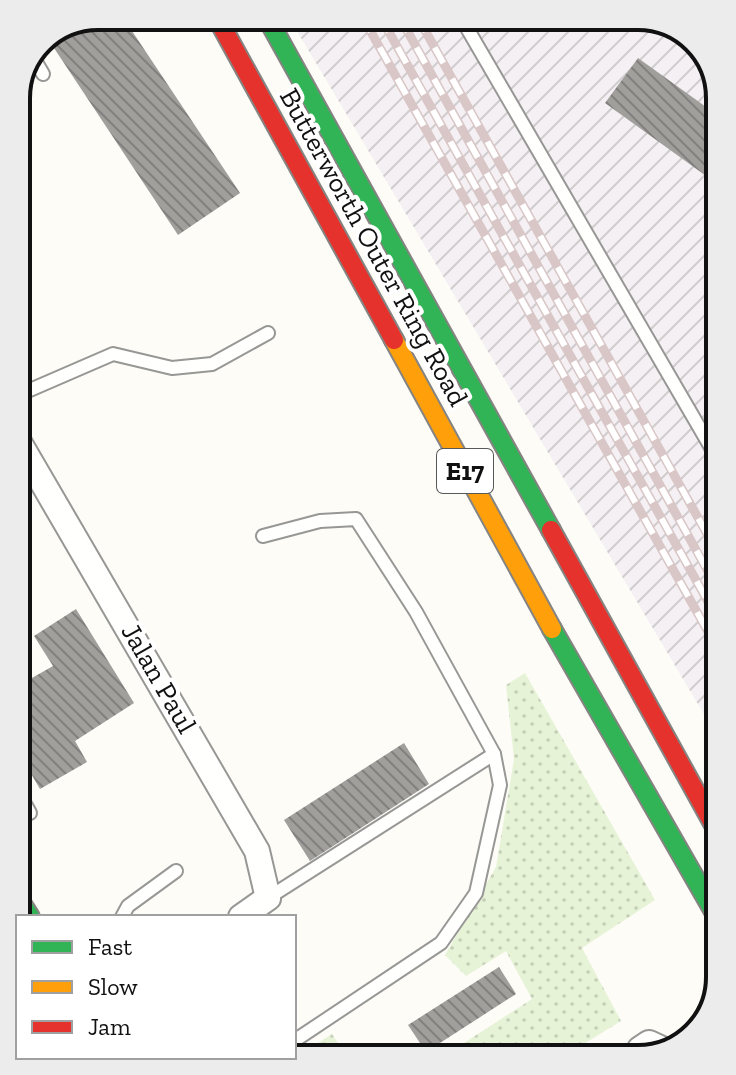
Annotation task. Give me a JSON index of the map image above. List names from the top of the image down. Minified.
{"streets":{"main road":["Butterworth Outer Ring Road","E17"],"street":["Jalan Paul"]},"legend":["Fast","Slow","Jam"]}
